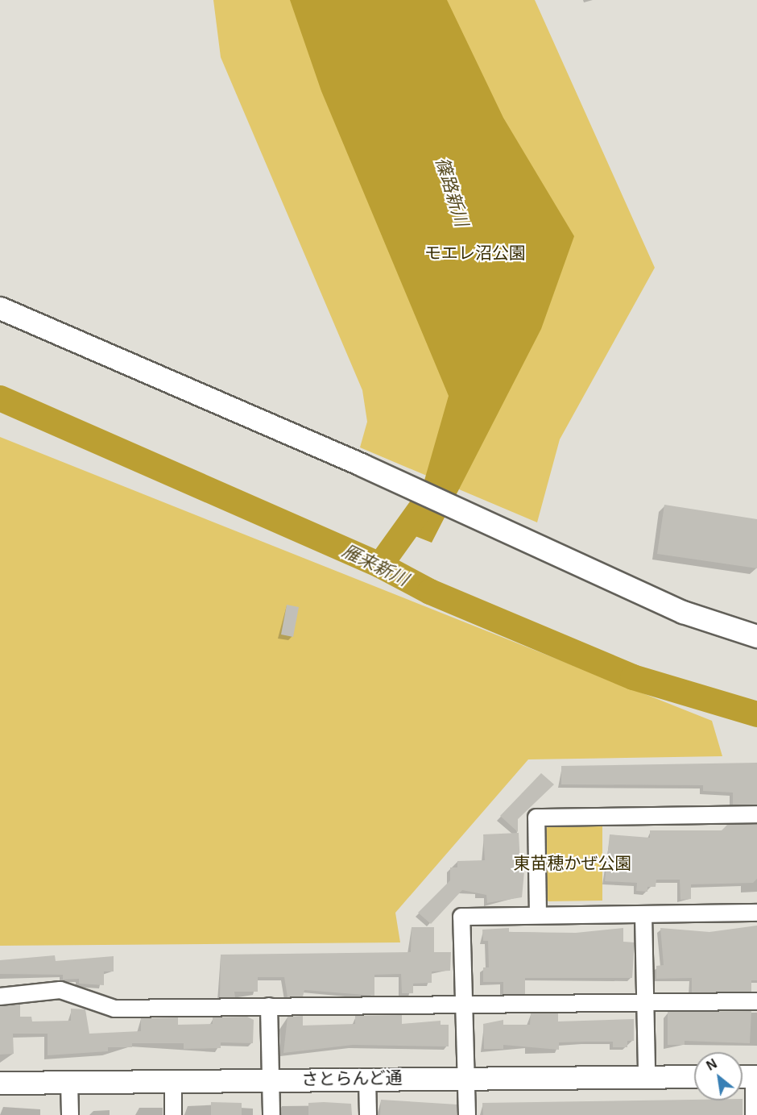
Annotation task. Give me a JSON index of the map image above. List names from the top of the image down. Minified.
{"streets":{"street":["さとらんど通"]},"water":["篠路新川","雁来新川"],"parks":["モエレ沼公園","東苗穂かぜ公園"],"north":"top left"}
